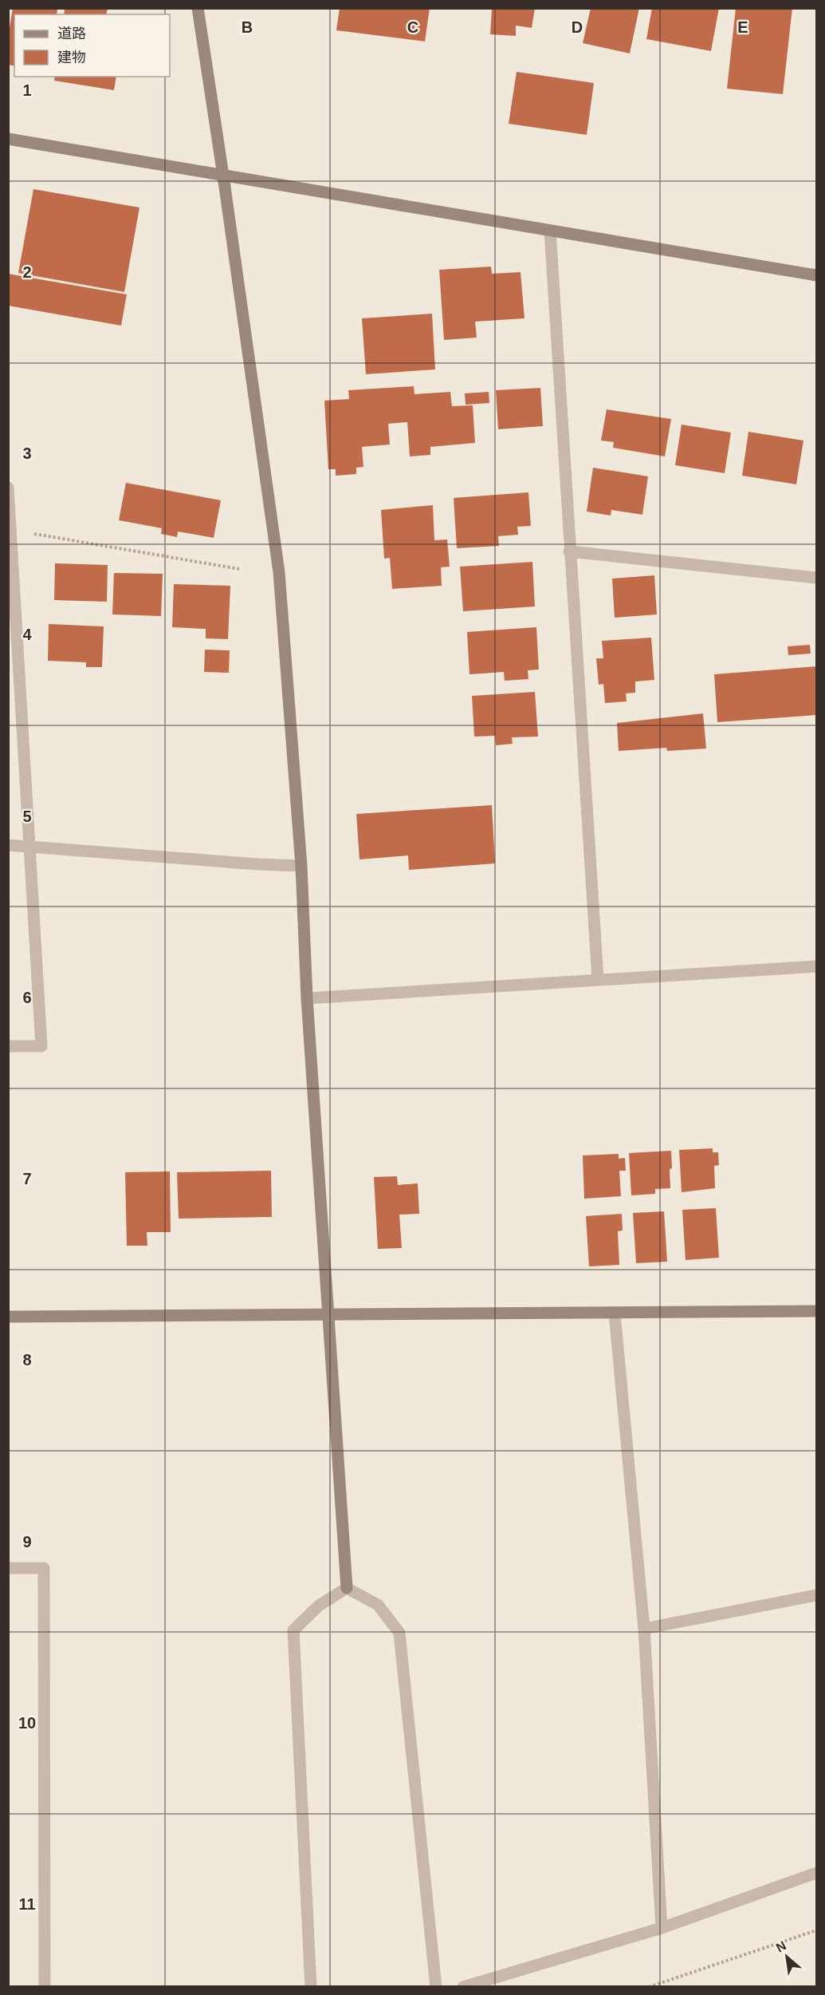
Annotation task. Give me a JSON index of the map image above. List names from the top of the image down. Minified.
{"legend":["道路","建物"],"north":"top left","grid":{"columns":["B","C","D","E"],"rows":["1","2","3","4","5","6","7","8","9","10","11"]}}
